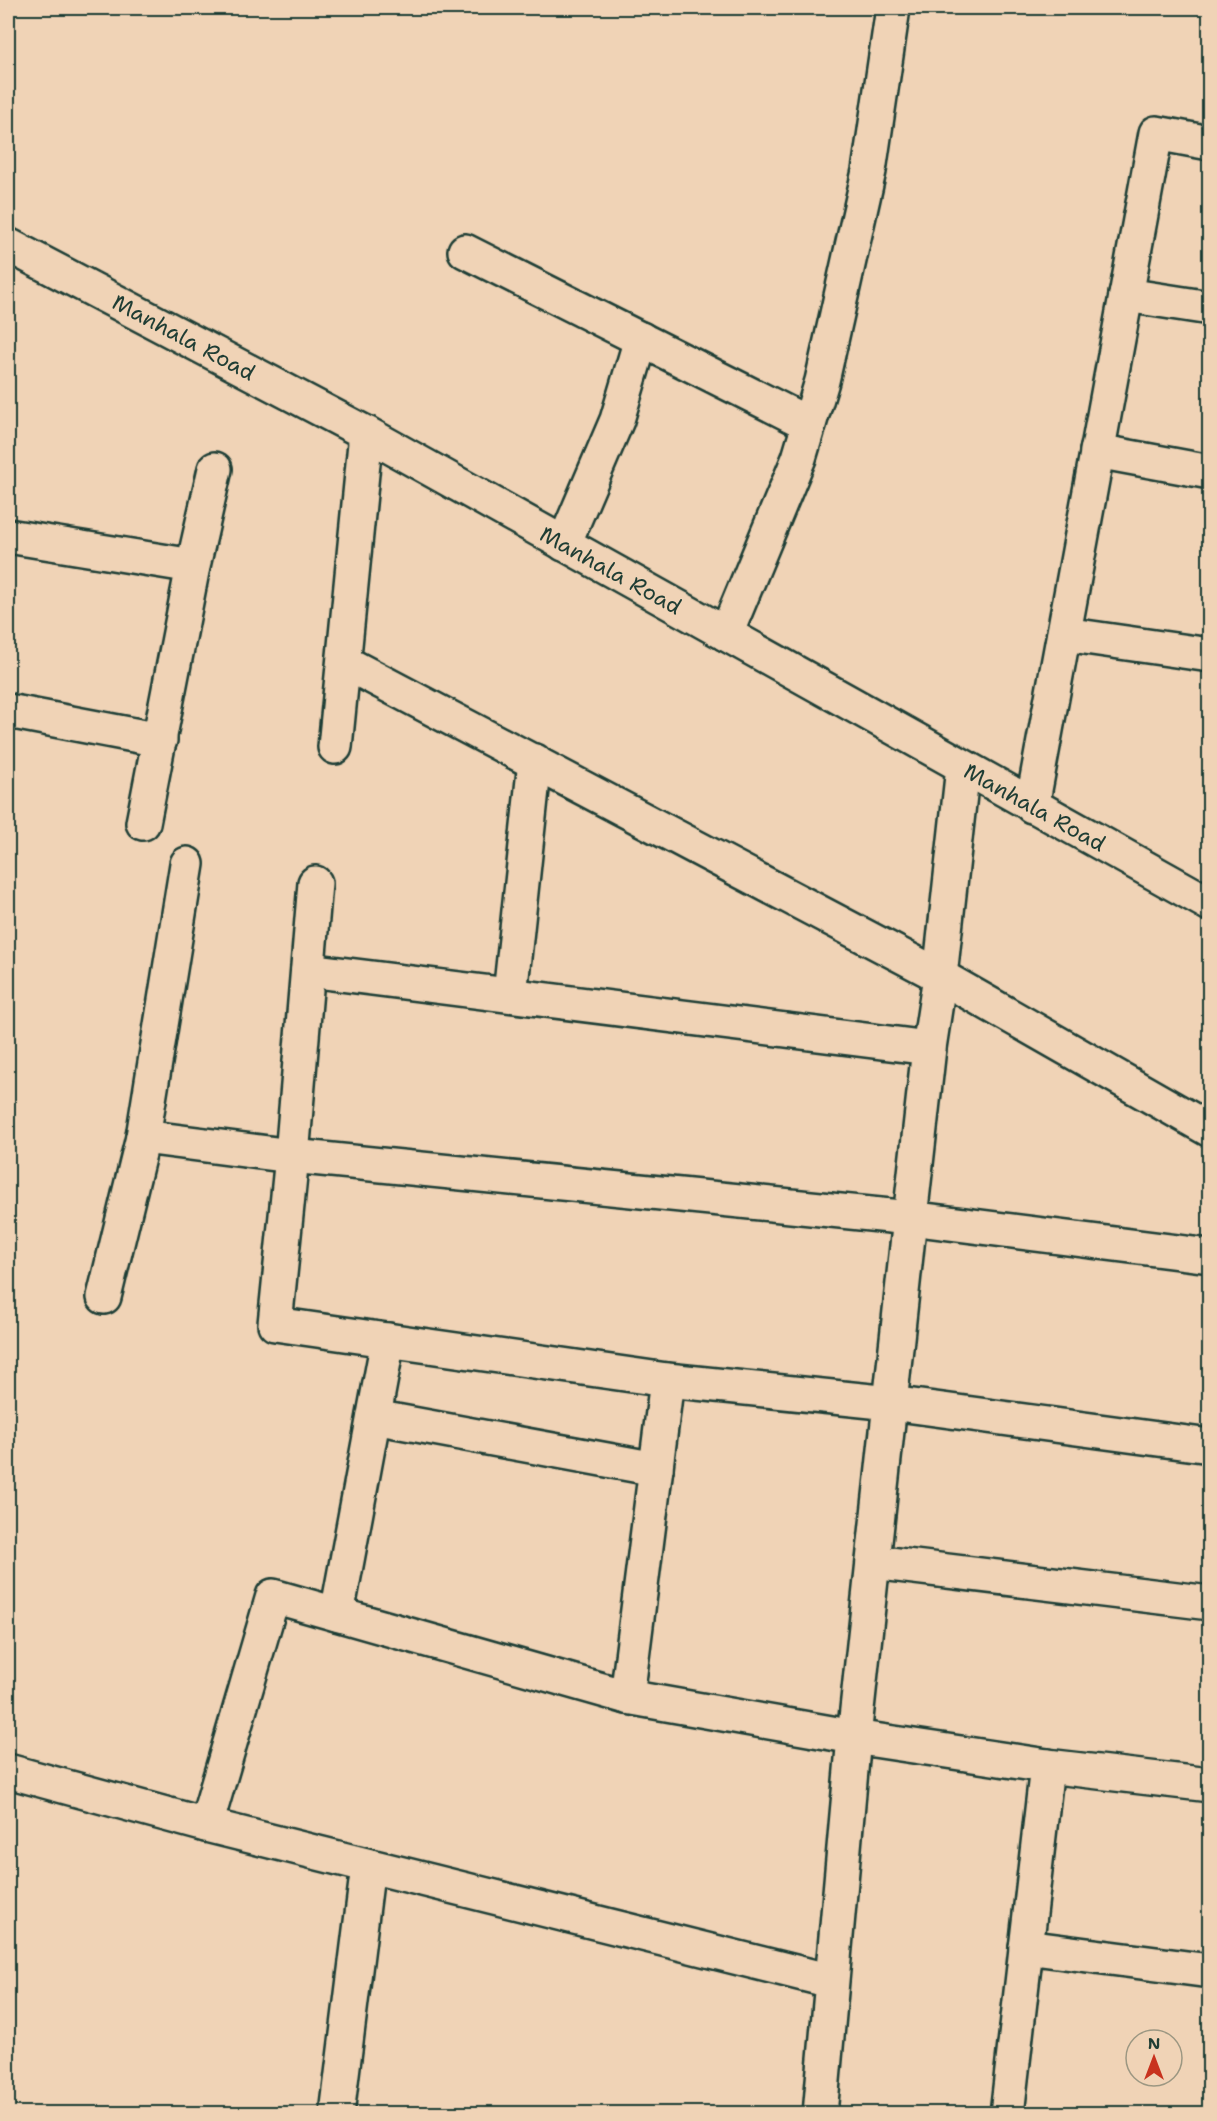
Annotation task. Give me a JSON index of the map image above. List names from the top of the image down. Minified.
{"streets":{"street":["Manhala Road"]},"north":"top"}
